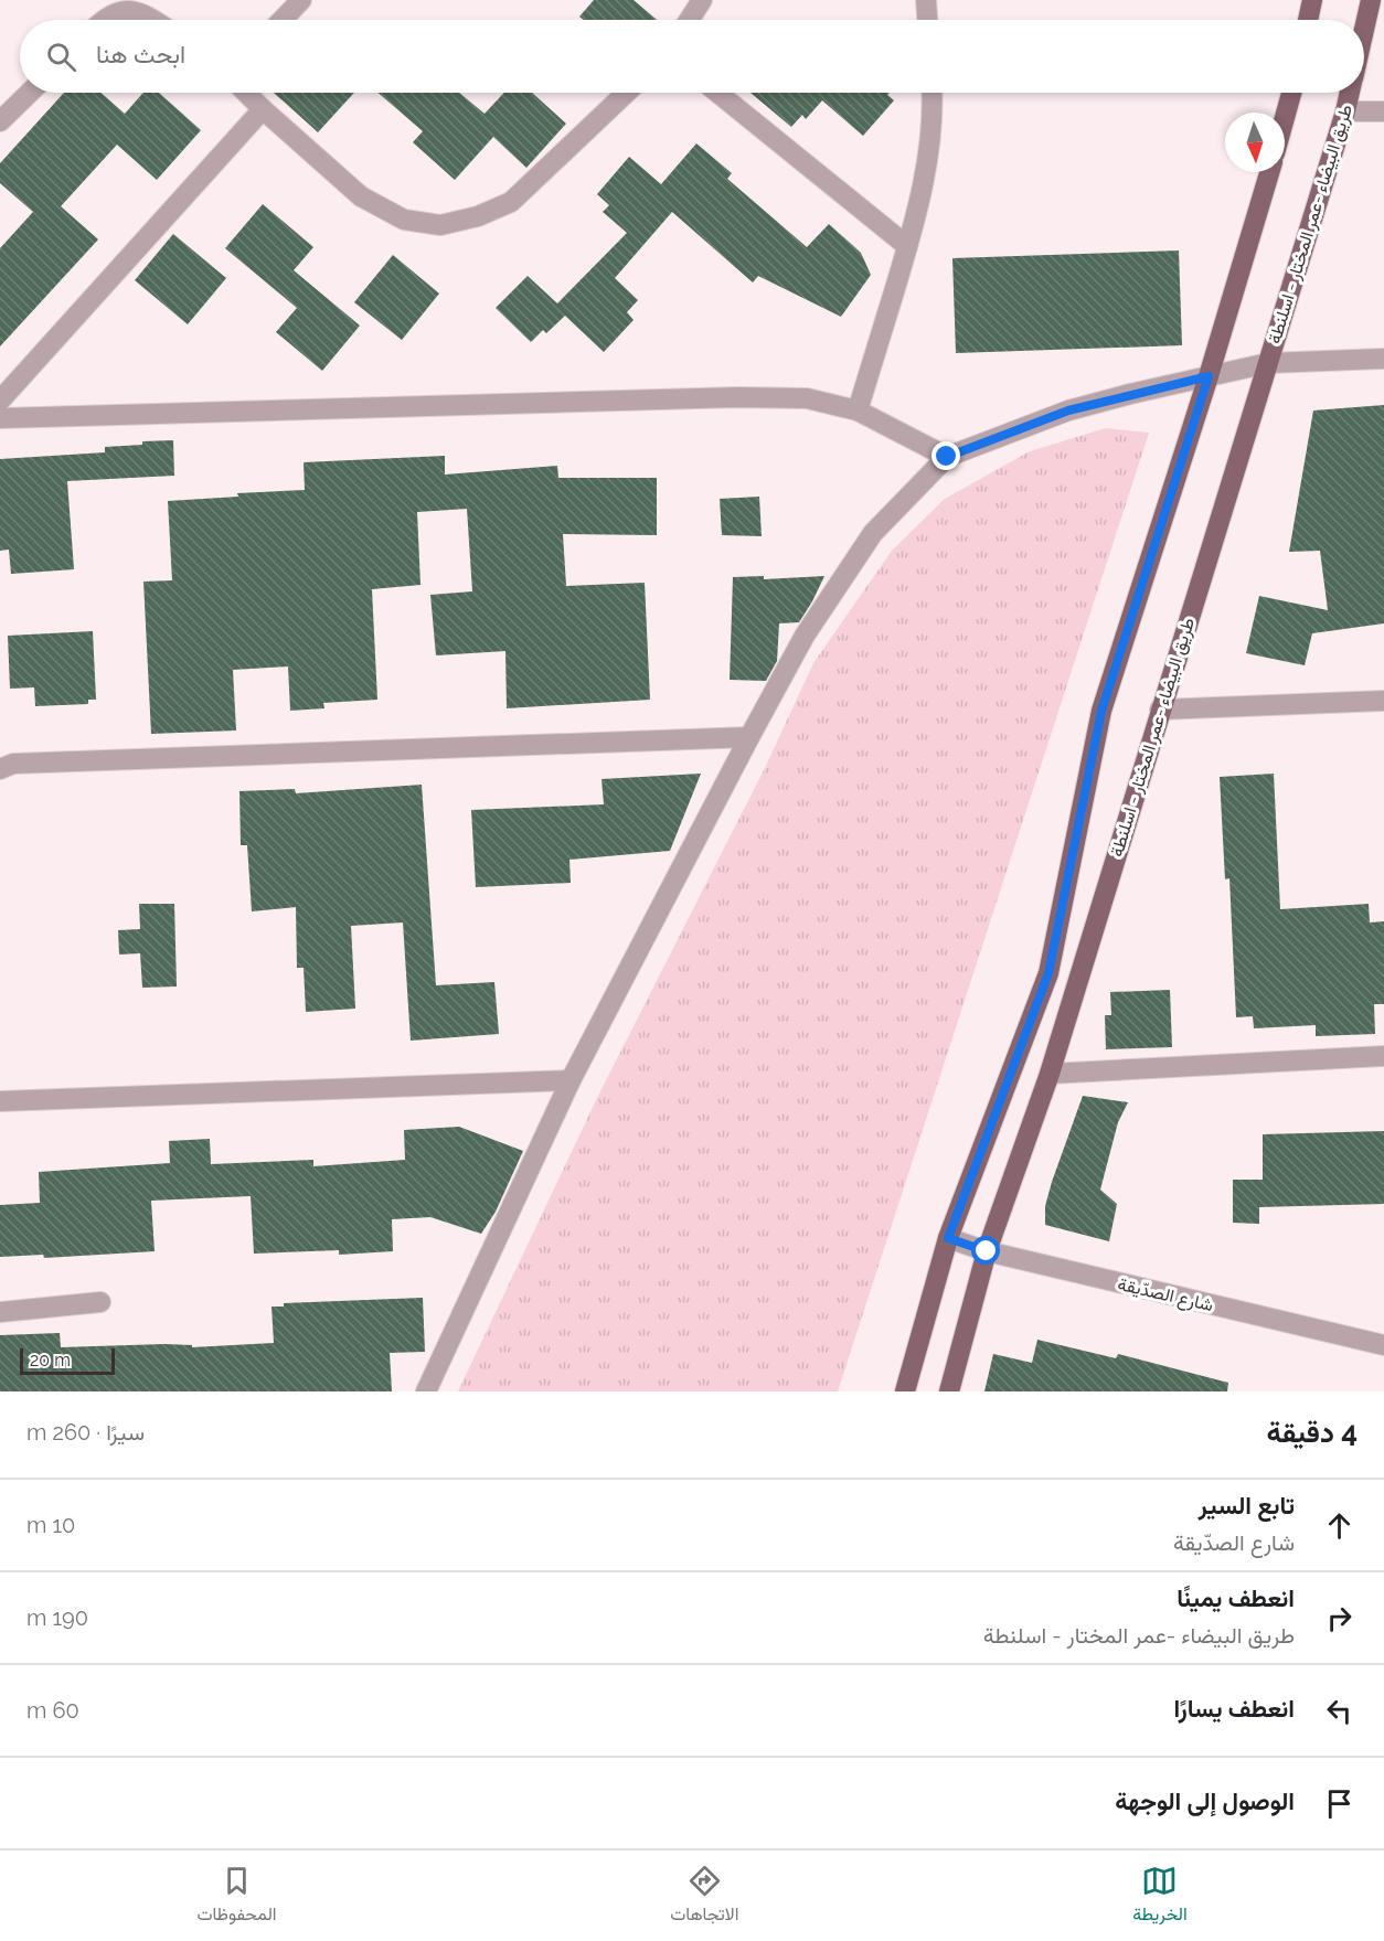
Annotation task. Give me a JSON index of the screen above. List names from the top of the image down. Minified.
{"streets":{"main road":["طريق البيضاء -عمر المختار - اسلنطة"],"street":["شارع الصدّيقة"]},"crossings":[["طريق البيضاء -عمر المختار - اسلنطة","شارع الصدّيقة"]],"scale_bar":"20 m","north":"bottom","page":{"search":"ابحث هنا","scale":"20 m","heading":["4 دقيقة","سيرًا · 260 m"],"list":[["تابع السير","شارع الصدّيقة","10 m"],["انعطف يمينًا","طريق البيضاء -عمر المختار - اسلنطة","190 m"],["انعطف يسارًا","60 m"],"الوصول إلى الوجهة"],"nav":["الخريطة","الاتجاهات","المحفوظات"]}}
